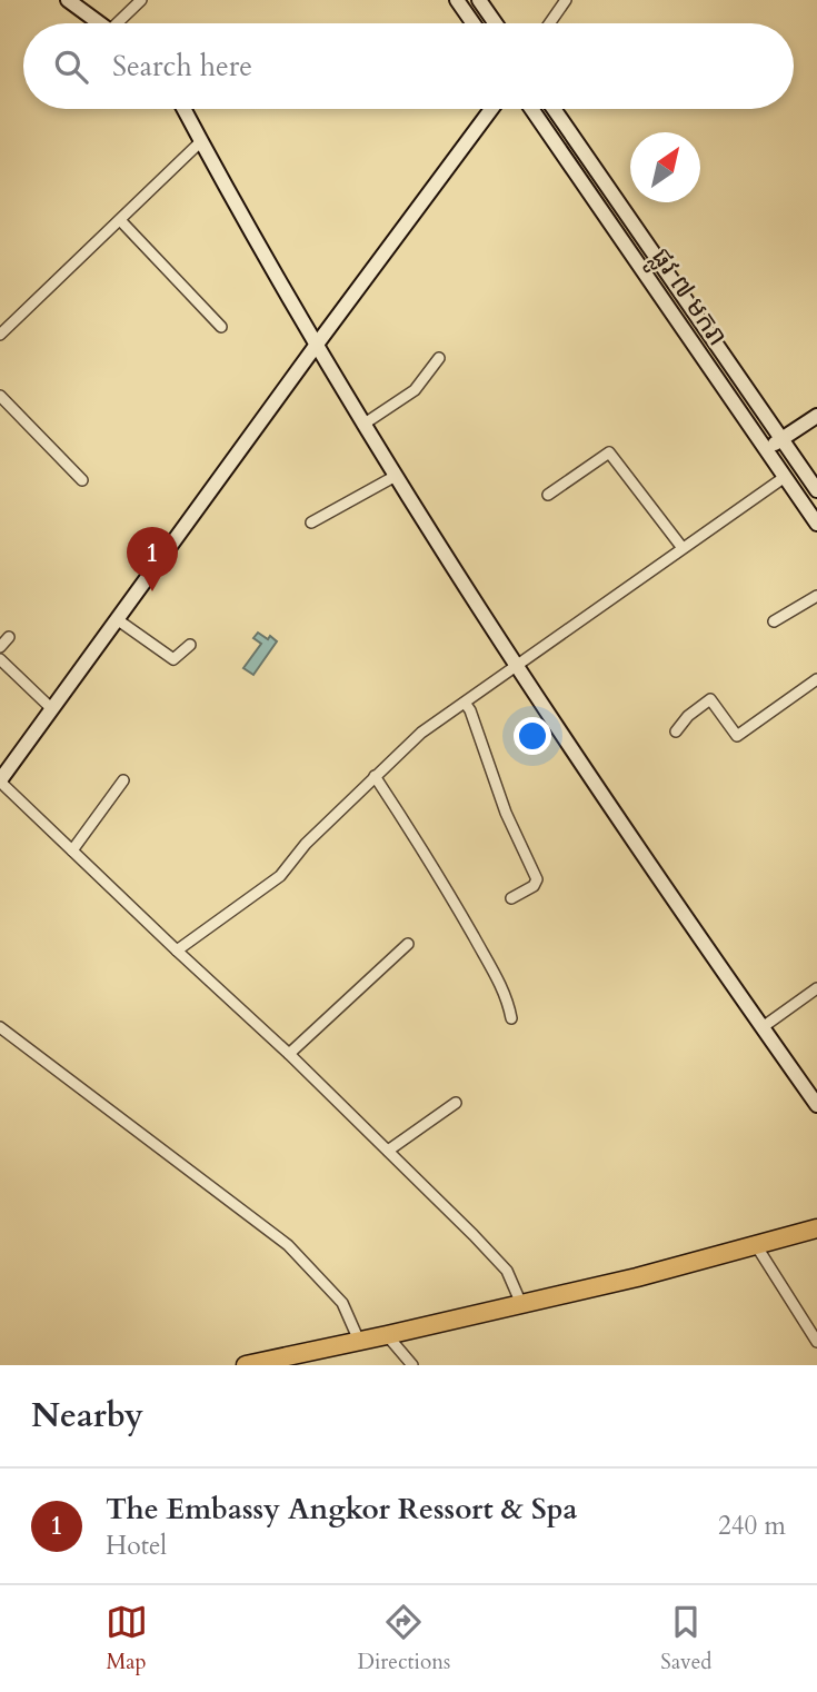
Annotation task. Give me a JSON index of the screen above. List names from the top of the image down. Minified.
{"streets":{"street":["ផ្លូវ ៧ មករា"]},"north":"top right","page":{"search":"Search here","pins":"1","heading":"Nearby","list":[{"mark":"1","name":"The Embassy Angkor Ressort & Spa","note":"Hotel","value":"240 m"}],"nav":["Map","Directions","Saved"]}}
